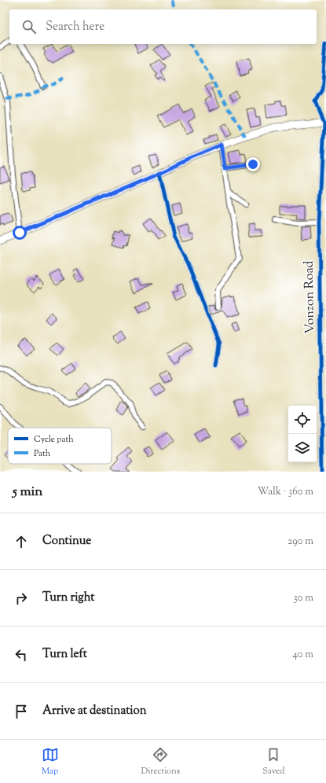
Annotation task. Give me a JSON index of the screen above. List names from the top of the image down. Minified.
{"streets":{"street":["Vonzon Road"]},"legend":["Cycle path","Path"],"page":{"search":"Search here","heading":["5 min","Walk · 360 m"],"list":[["Continue","290 m"],["Turn right","30 m"],["Turn left","40 m"],"Arrive at destination"],"nav":["Map","Directions","Saved"]}}
